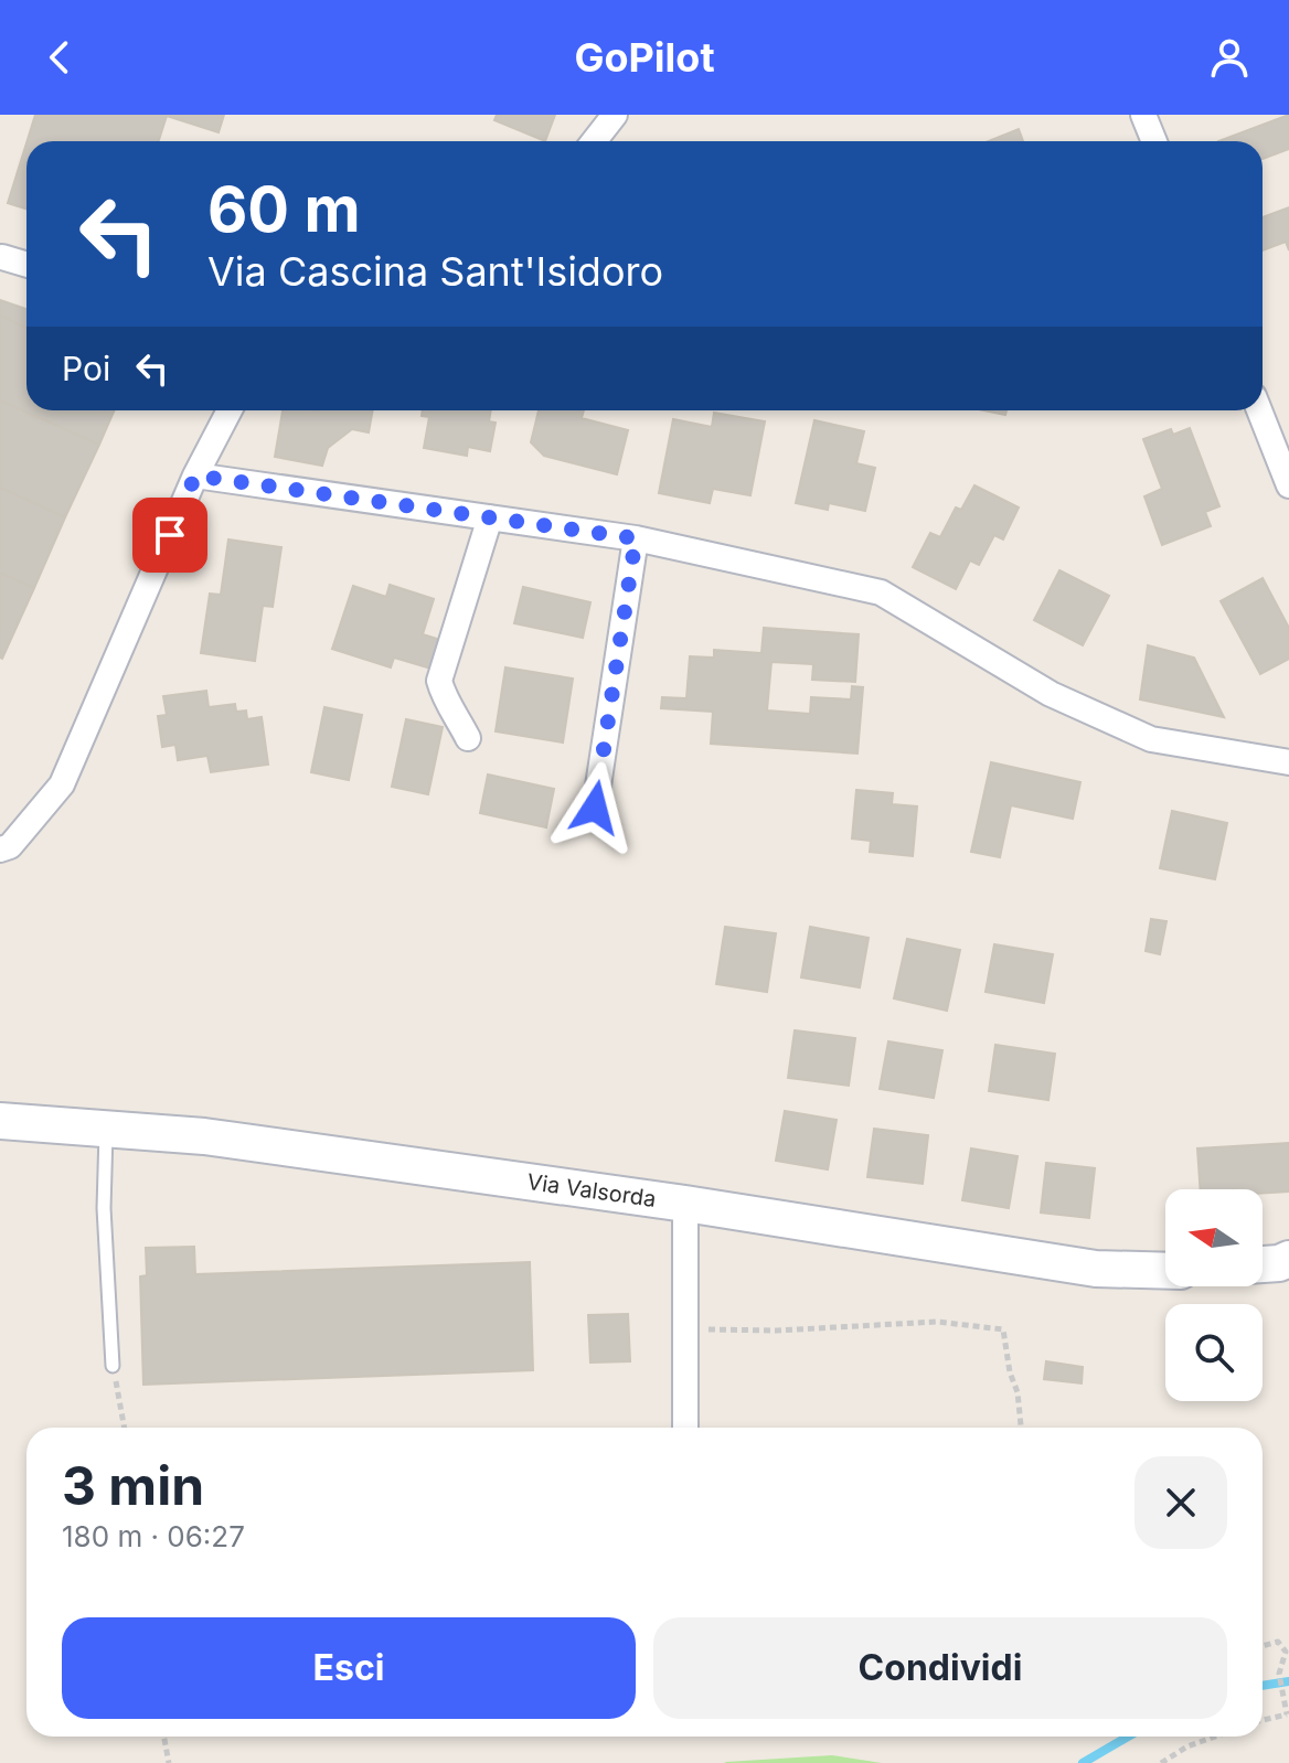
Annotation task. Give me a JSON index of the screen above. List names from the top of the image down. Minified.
{"streets":{"street":["Via Valsorda"]},"north":"left","page":{"header":"GoPilot","turn":["60 m","Via Cascina Sant'Isidoro"],"then":"Poi","heading":["3 min","180 m · 06:27"],"buttons":["Esci","Condividi"]}}
